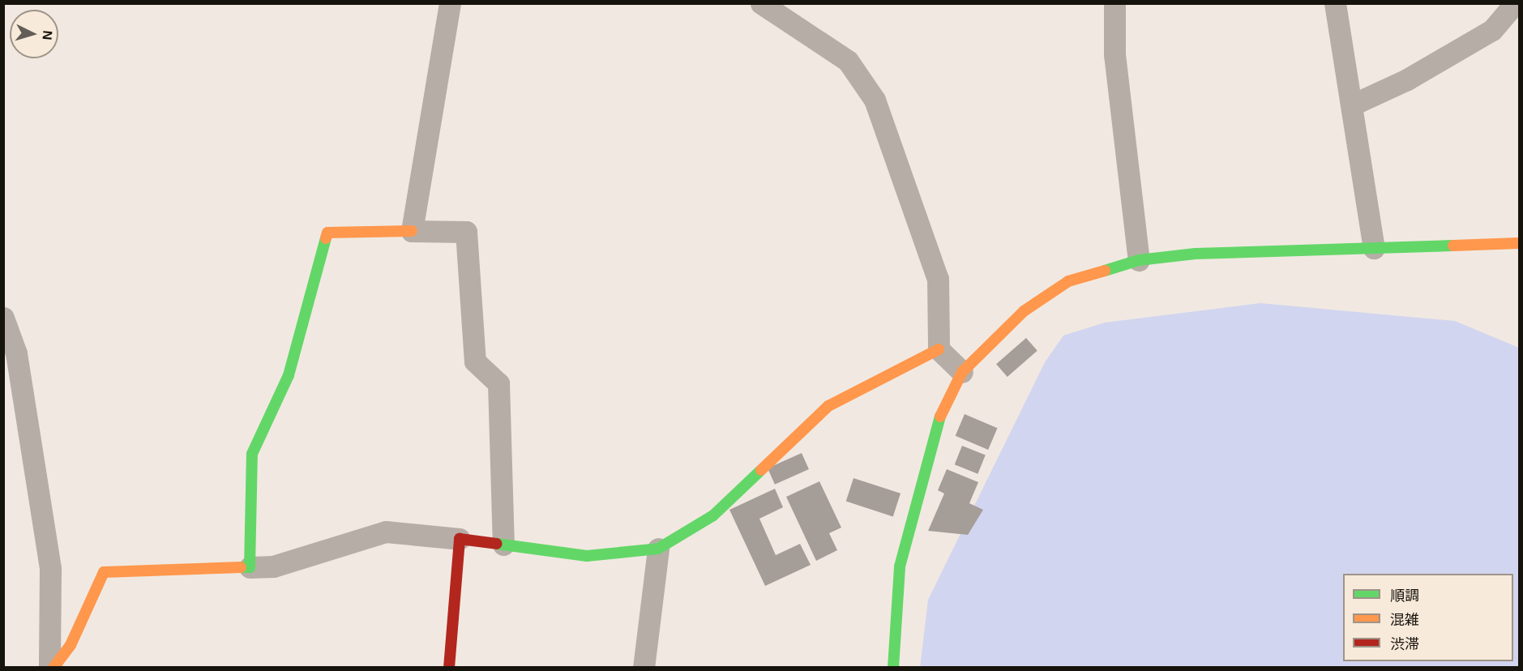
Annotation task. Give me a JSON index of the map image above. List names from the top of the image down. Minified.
{"legend":["順調","混雑","渋滞"],"north":"right"}
